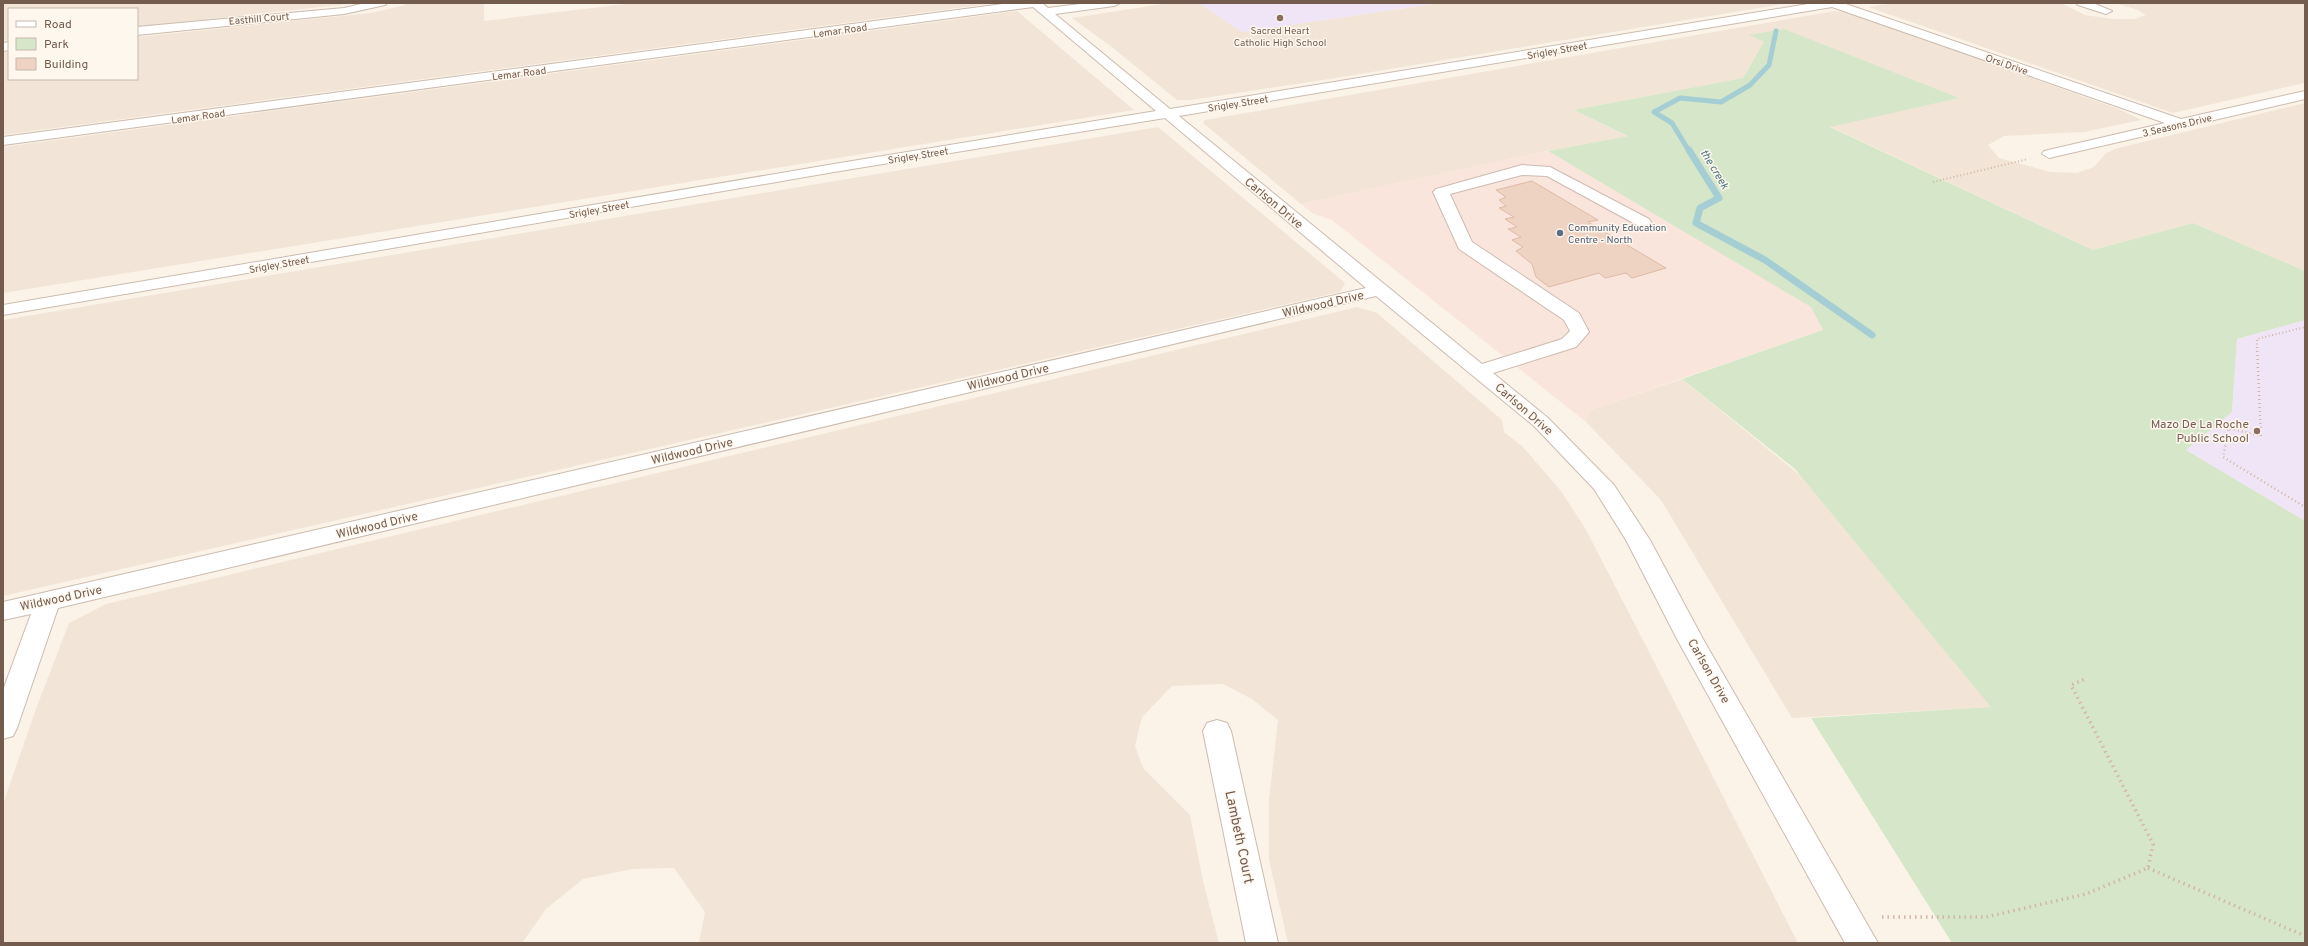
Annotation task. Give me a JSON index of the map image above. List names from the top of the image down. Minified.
{"streets":{"street":["Easthill Court","Lemar Road","Srigley Street","Orsi Drive","3 Seasons Drive","Carlson Drive","Wildwood Drive","Lambeth Court"]},"crossings":[["Lemar Road","Carlson Drive"],["Srigley Street","Orsi Drive"],["Srigley Street","Carlson Drive"],["Orsi Drive","3 Seasons Drive"],["Carlson Drive","Wildwood Drive"]],"water":["the creek"],"places":["Sacred Heart Catholic High School","Community Education Centre - North","Mazo De La Roche Public School"],"legend":["Road","Park","Building"]}
